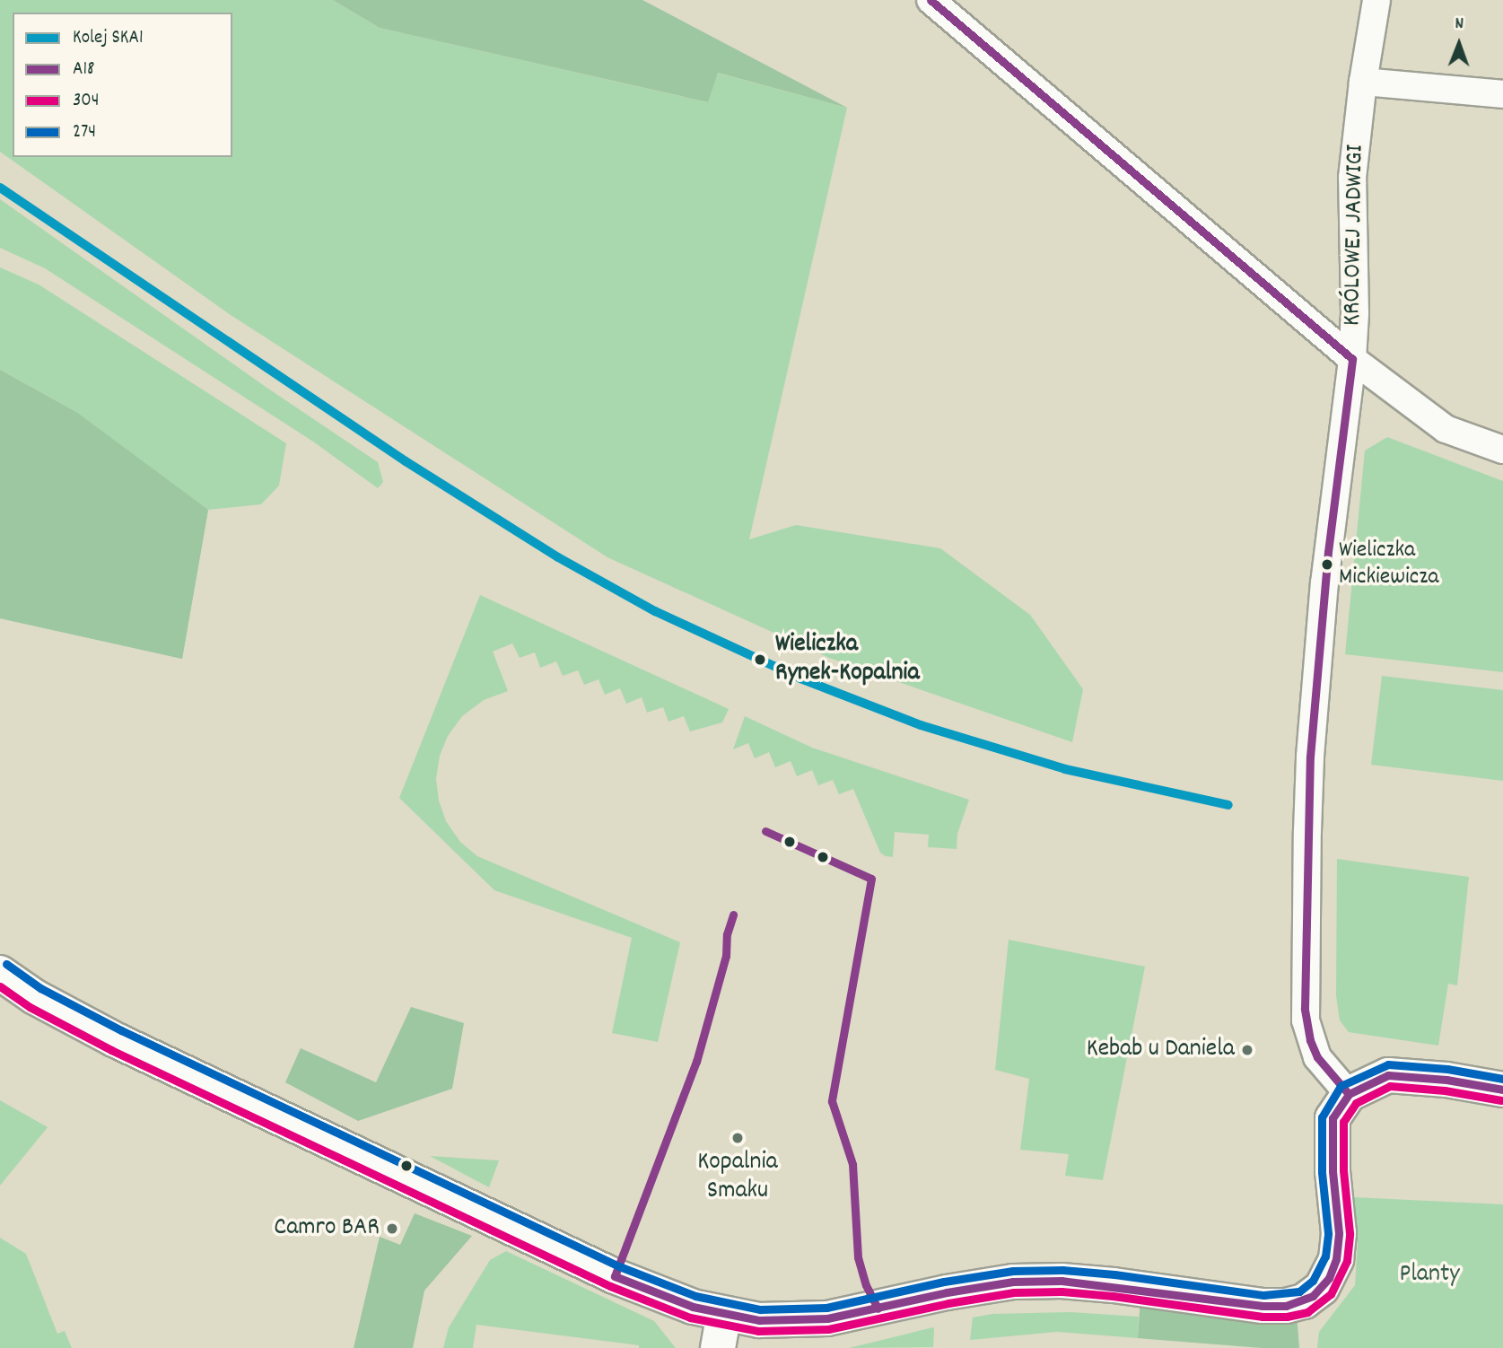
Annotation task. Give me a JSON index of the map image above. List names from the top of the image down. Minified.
{"streets":{"street":["KRÓLOWEJ JADWIGI"]},"parks":["Planty"],"places":["Wieliczka Mickiewicza","Wieliczka Rynek-Kopalnia","Kebab u Daniela","Kopalnia Smaku","Camro BAR"],"lines":["transit line A18","rail line SKA1","transit line 274","transit line 304"],"legend":["Kolej SKA1","A18","304","274"],"north":"top"}
